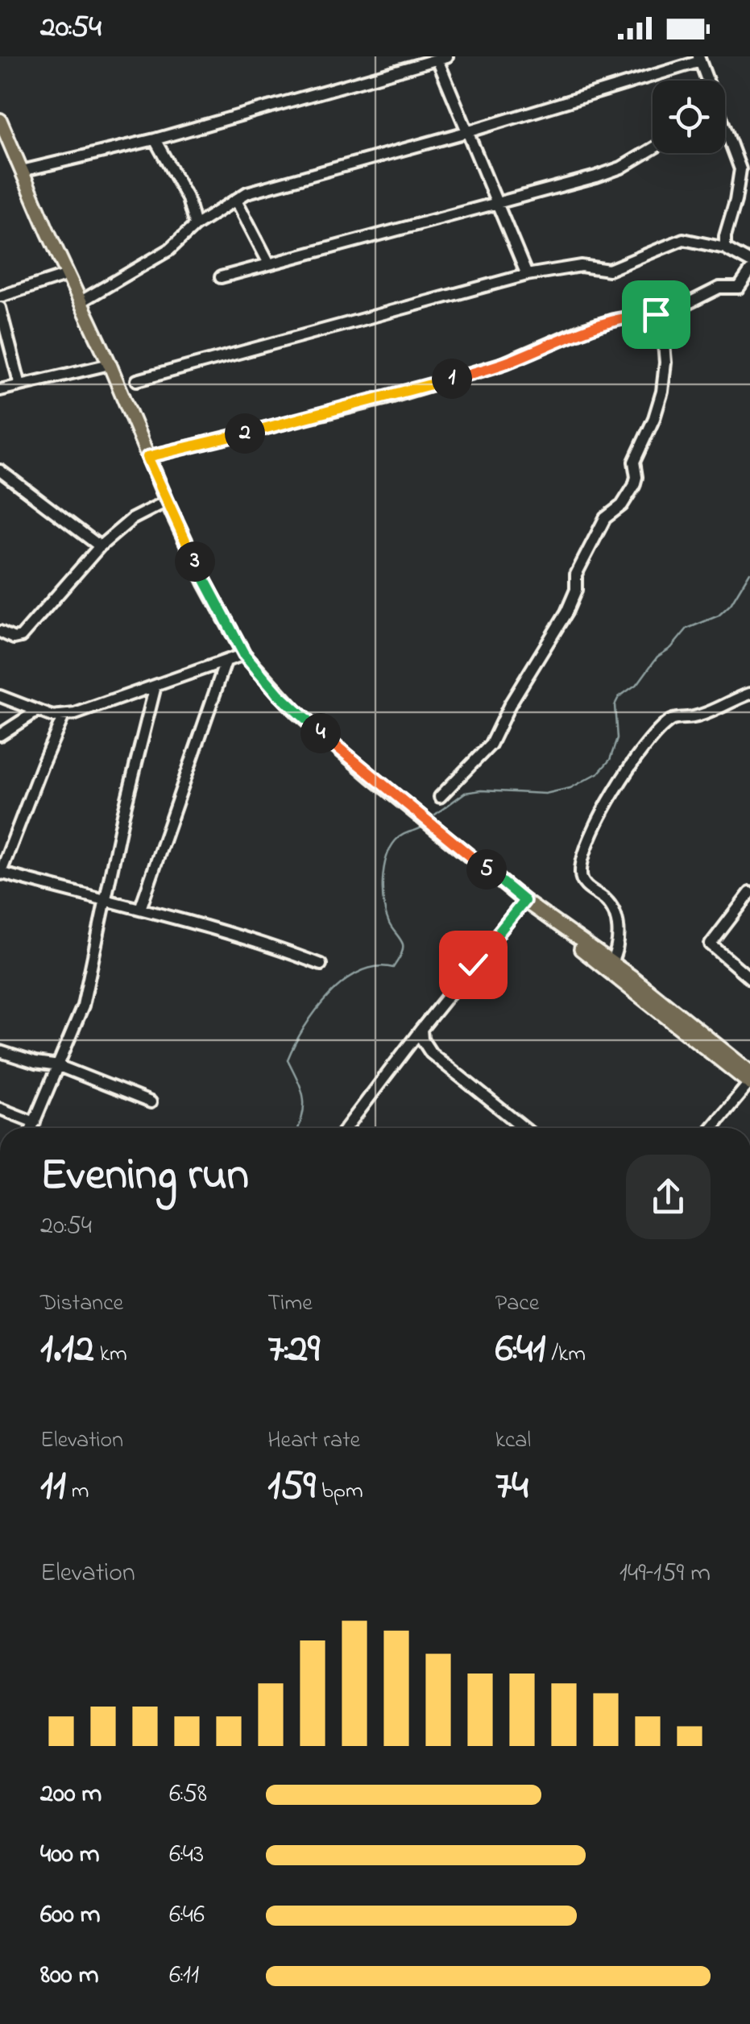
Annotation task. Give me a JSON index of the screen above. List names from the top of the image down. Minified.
{"page":{"status":"20:54","pins":["1","2","3","4","5"],"heading":["Evening run","20:54"],"stats":[["Distance","1.12 km"],["Time","7:29"],["Pace","6:41 /km"],["Elevation","11 m"],["Heart rate","159 bpm"],["kcal","74"]],"chart":["Elevation","149–159 m"],"list":[{"name":"200 m","note":"6:58"},{"name":"400 m","note":"6:43"},{"name":"600 m","note":"6:46"},{"name":"800 m","note":"6:11"}]}}
